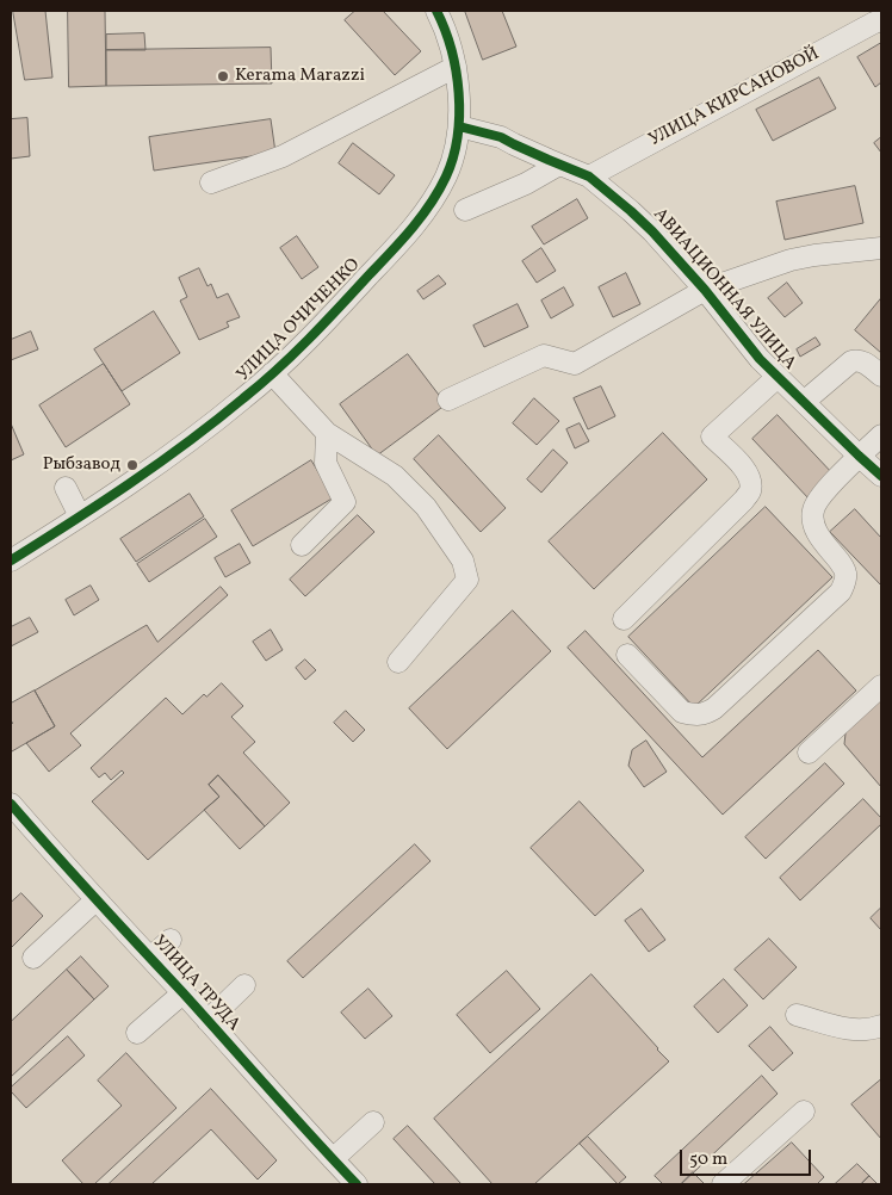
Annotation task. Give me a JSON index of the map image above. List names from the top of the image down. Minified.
{"streets":{"street":["УЛИЦА КИРСАНОВОЙ","АВИАЦИОННАЯ УЛИЦА","УЛИЦА ОЧИЧЕНКО","УЛИЦА ТРУДА"]},"crossings":[["УЛИЦА КИРСАНОВОЙ","АВИАЦИОННАЯ УЛИЦА"],["АВИАЦИОННАЯ УЛИЦА","УЛИЦА ОЧИЧЕНКО"]],"places":["Kerama Marazzi","Рыбзавод"],"scale_bar":"50 m"}
